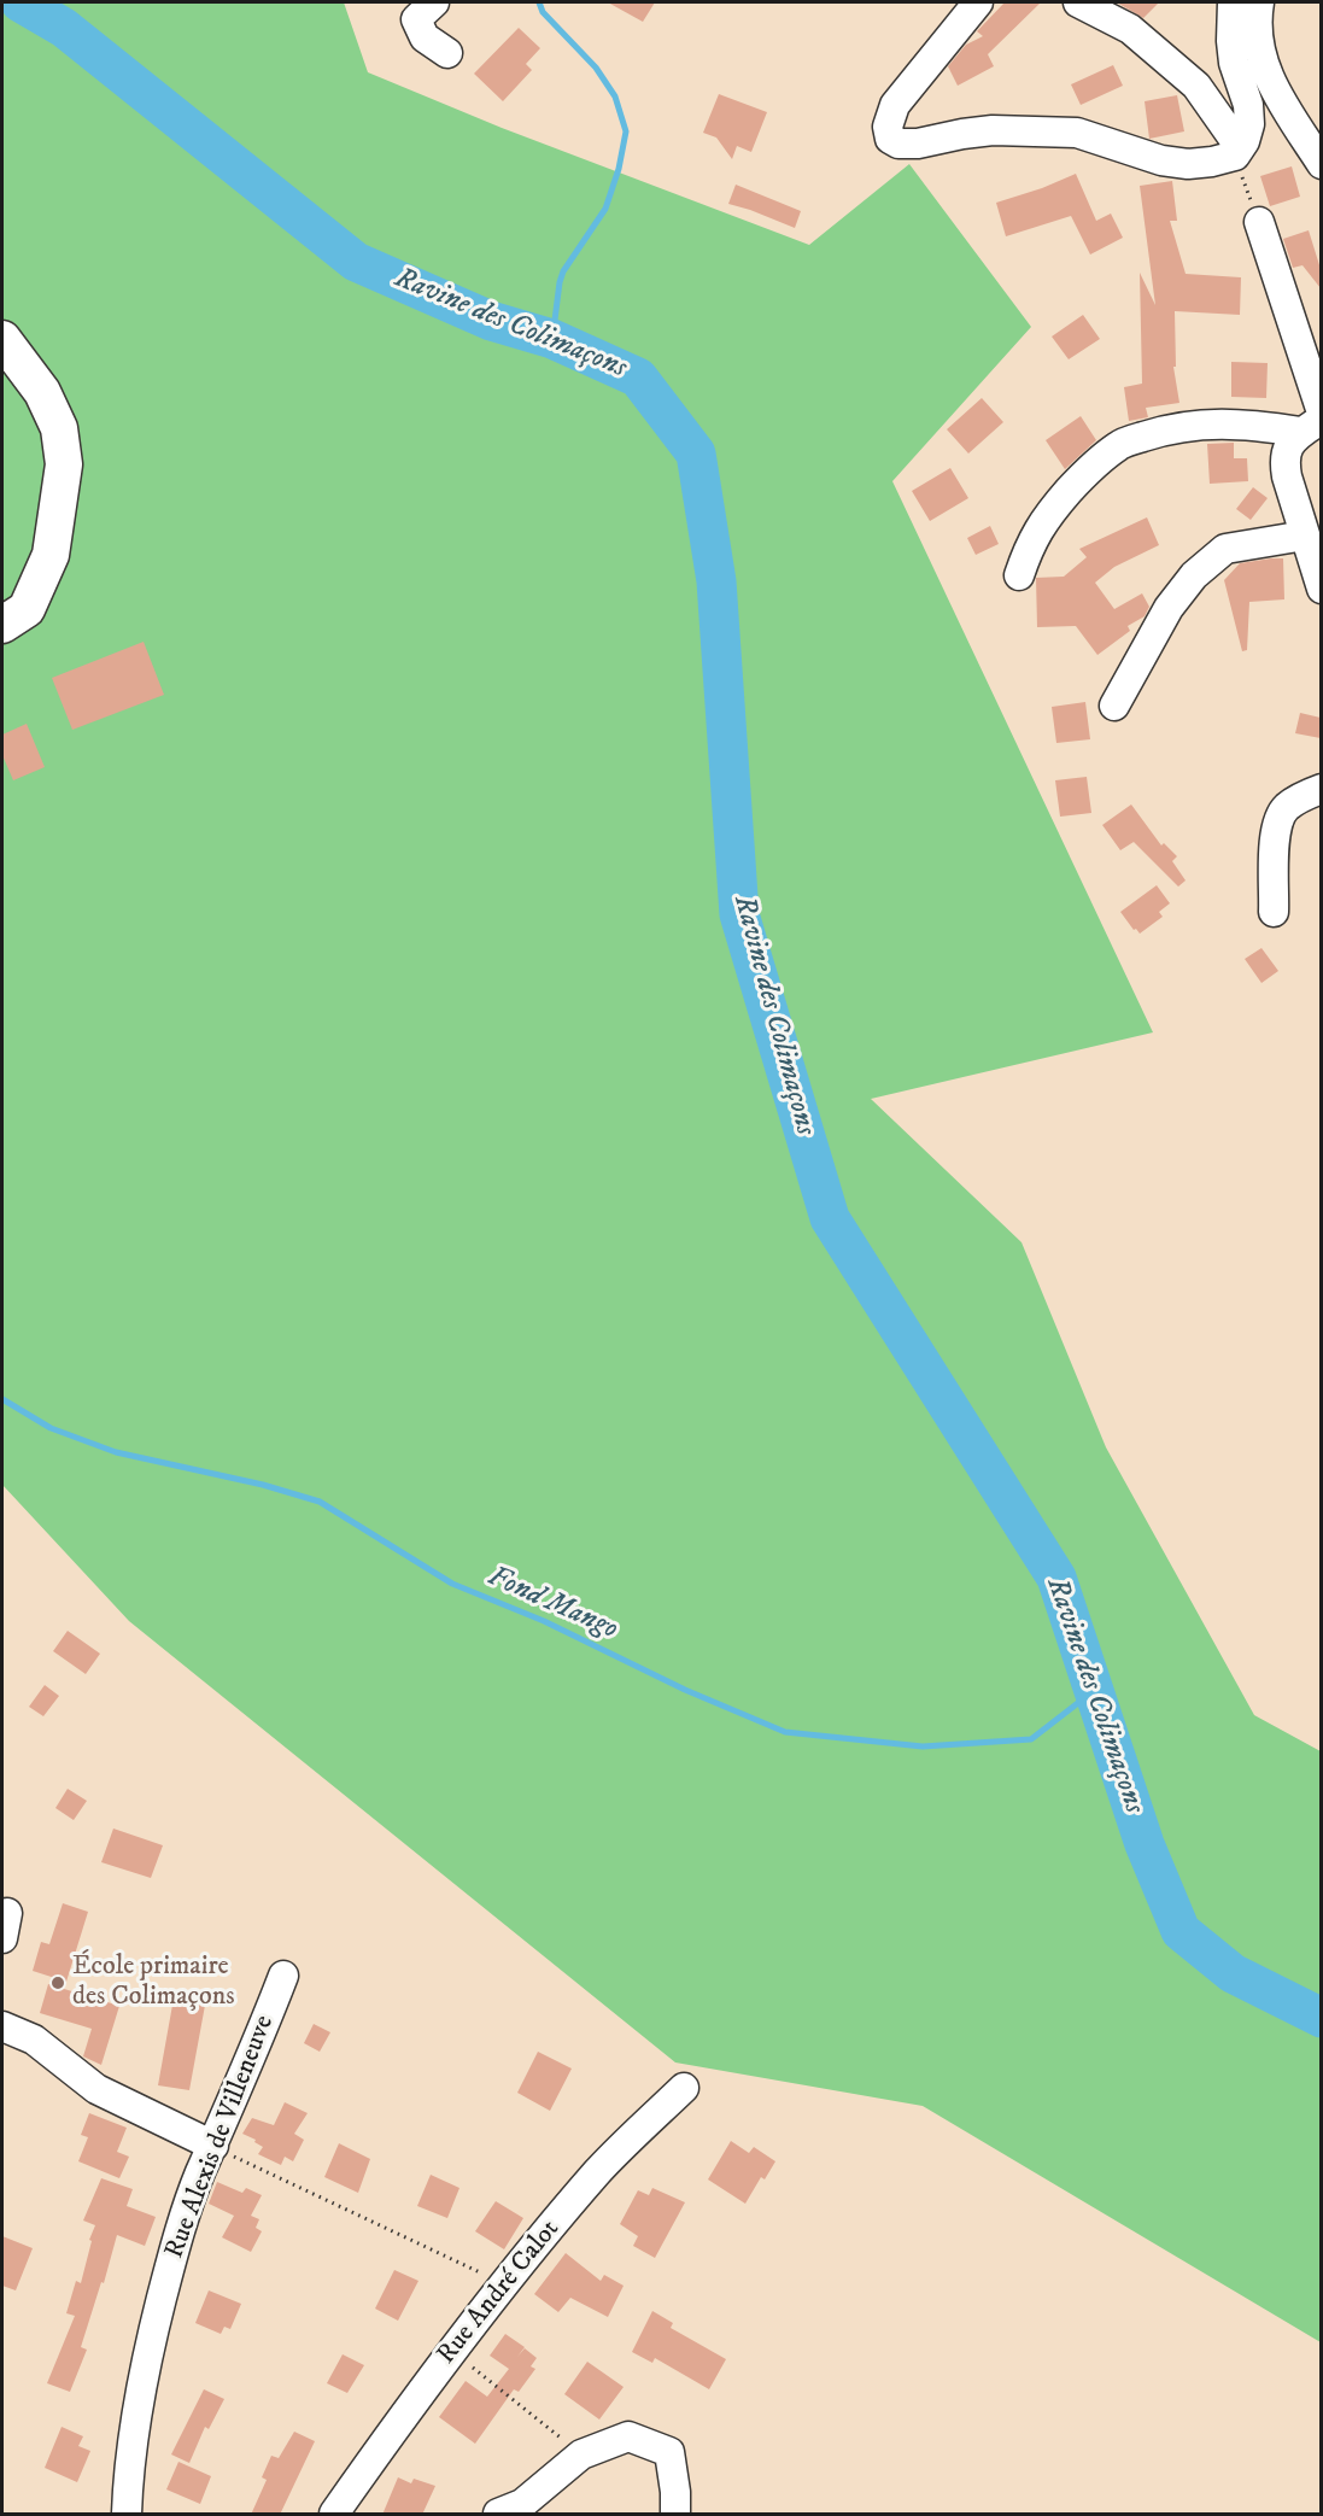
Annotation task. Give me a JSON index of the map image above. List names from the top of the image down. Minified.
{"streets":{"street":["Rue Alexis de Villeneuve","Rue André Calot"]},"water":["Ravine des Colimaçons","Fond Mango"],"places":["École primaire des Colimaçons"]}
